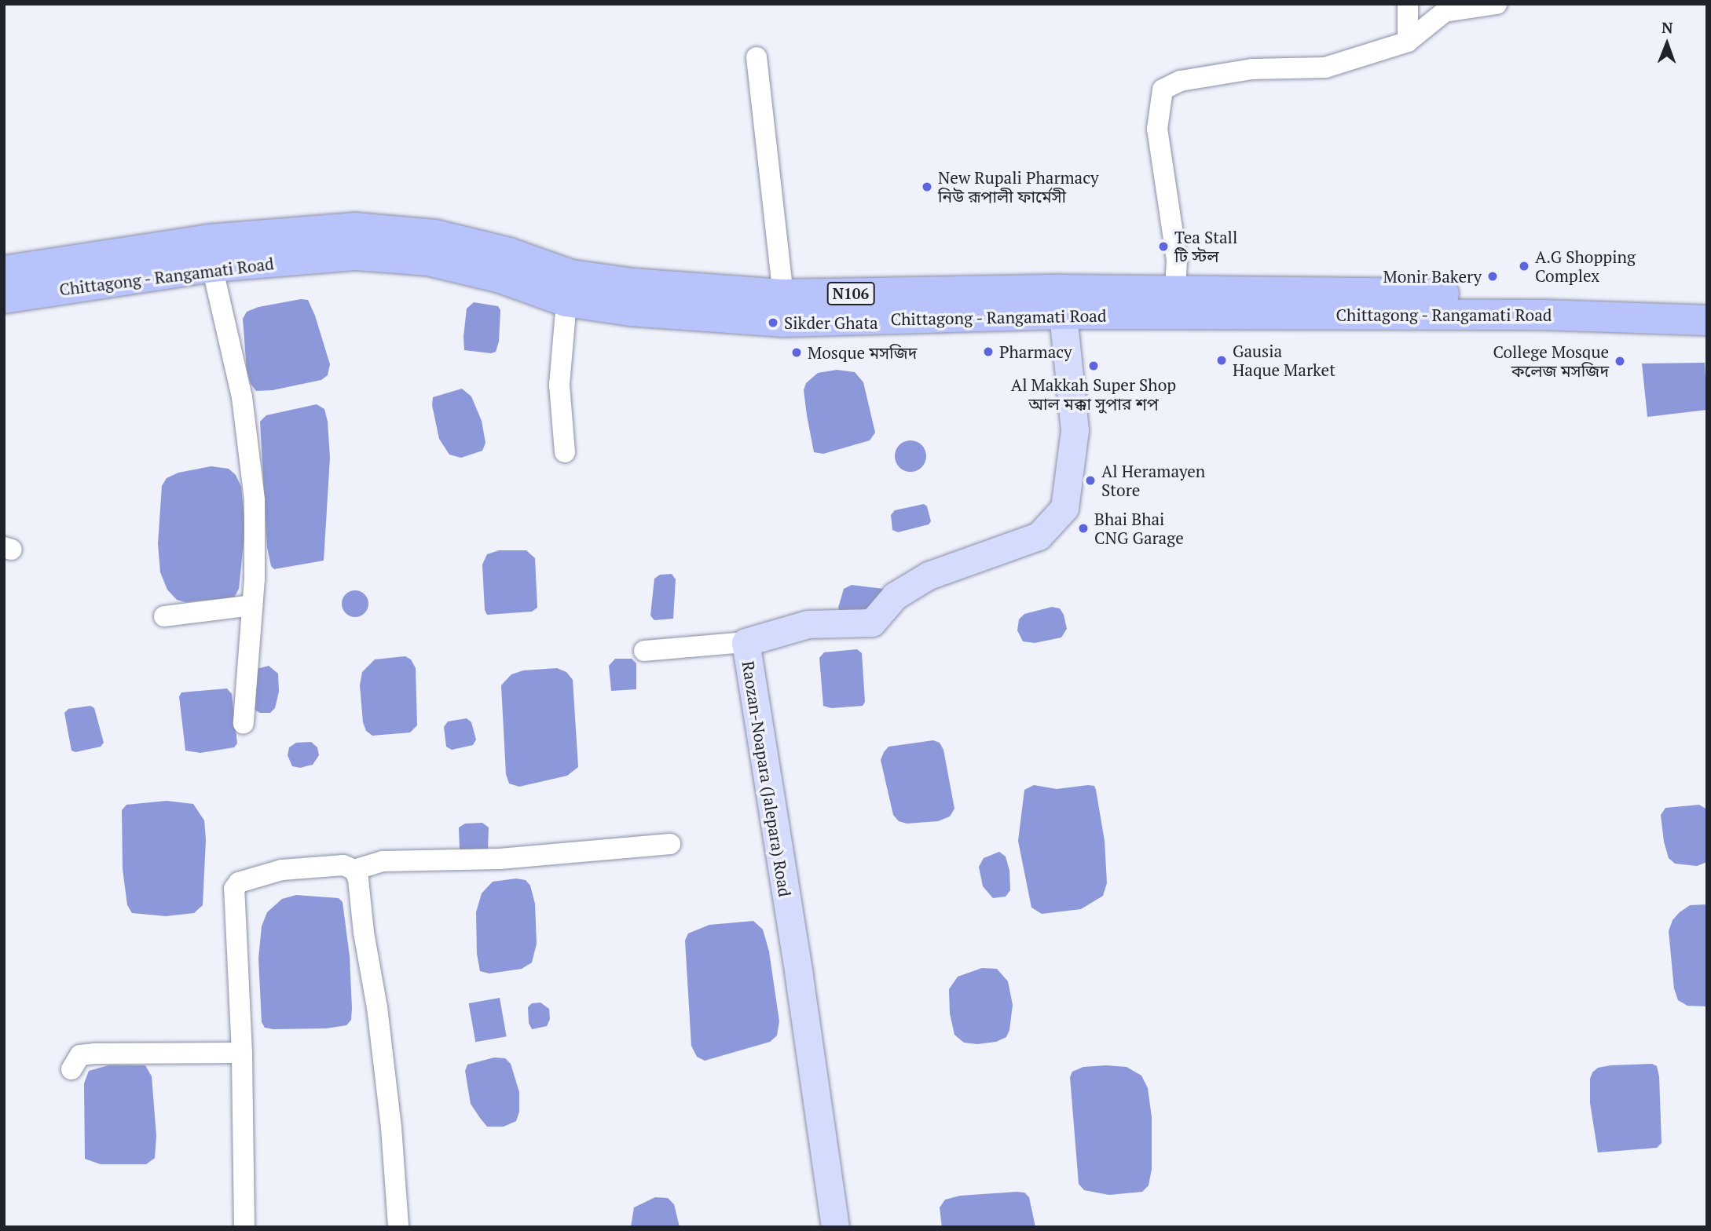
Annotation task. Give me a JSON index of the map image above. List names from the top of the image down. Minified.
{"streets":{"highway":["Chittagong - Rangamati Road","N106"],"main road":["Raozan-Noapara (Jalepara) Road"]},"crossings":[["Chittagong - Rangamati Road","Raozan-Noapara (Jalepara) Road"]],"places":["New Rupali Pharmacy নিউ রূপালী ফার্মেসী","Tea Stall টি স্টল","A.G Shopping Complex","Monir Bakery","Sikder Ghata","Pharmacy","Mosque মসজিদ","Gausia Haque Market","College Mosque কলেজ মসজিদ","Al Makkah Super Shop আল মক্কা সুপার শপ","Al Heramayen Store","Bhai Bhai CNG Garage"],"north":"top"}
